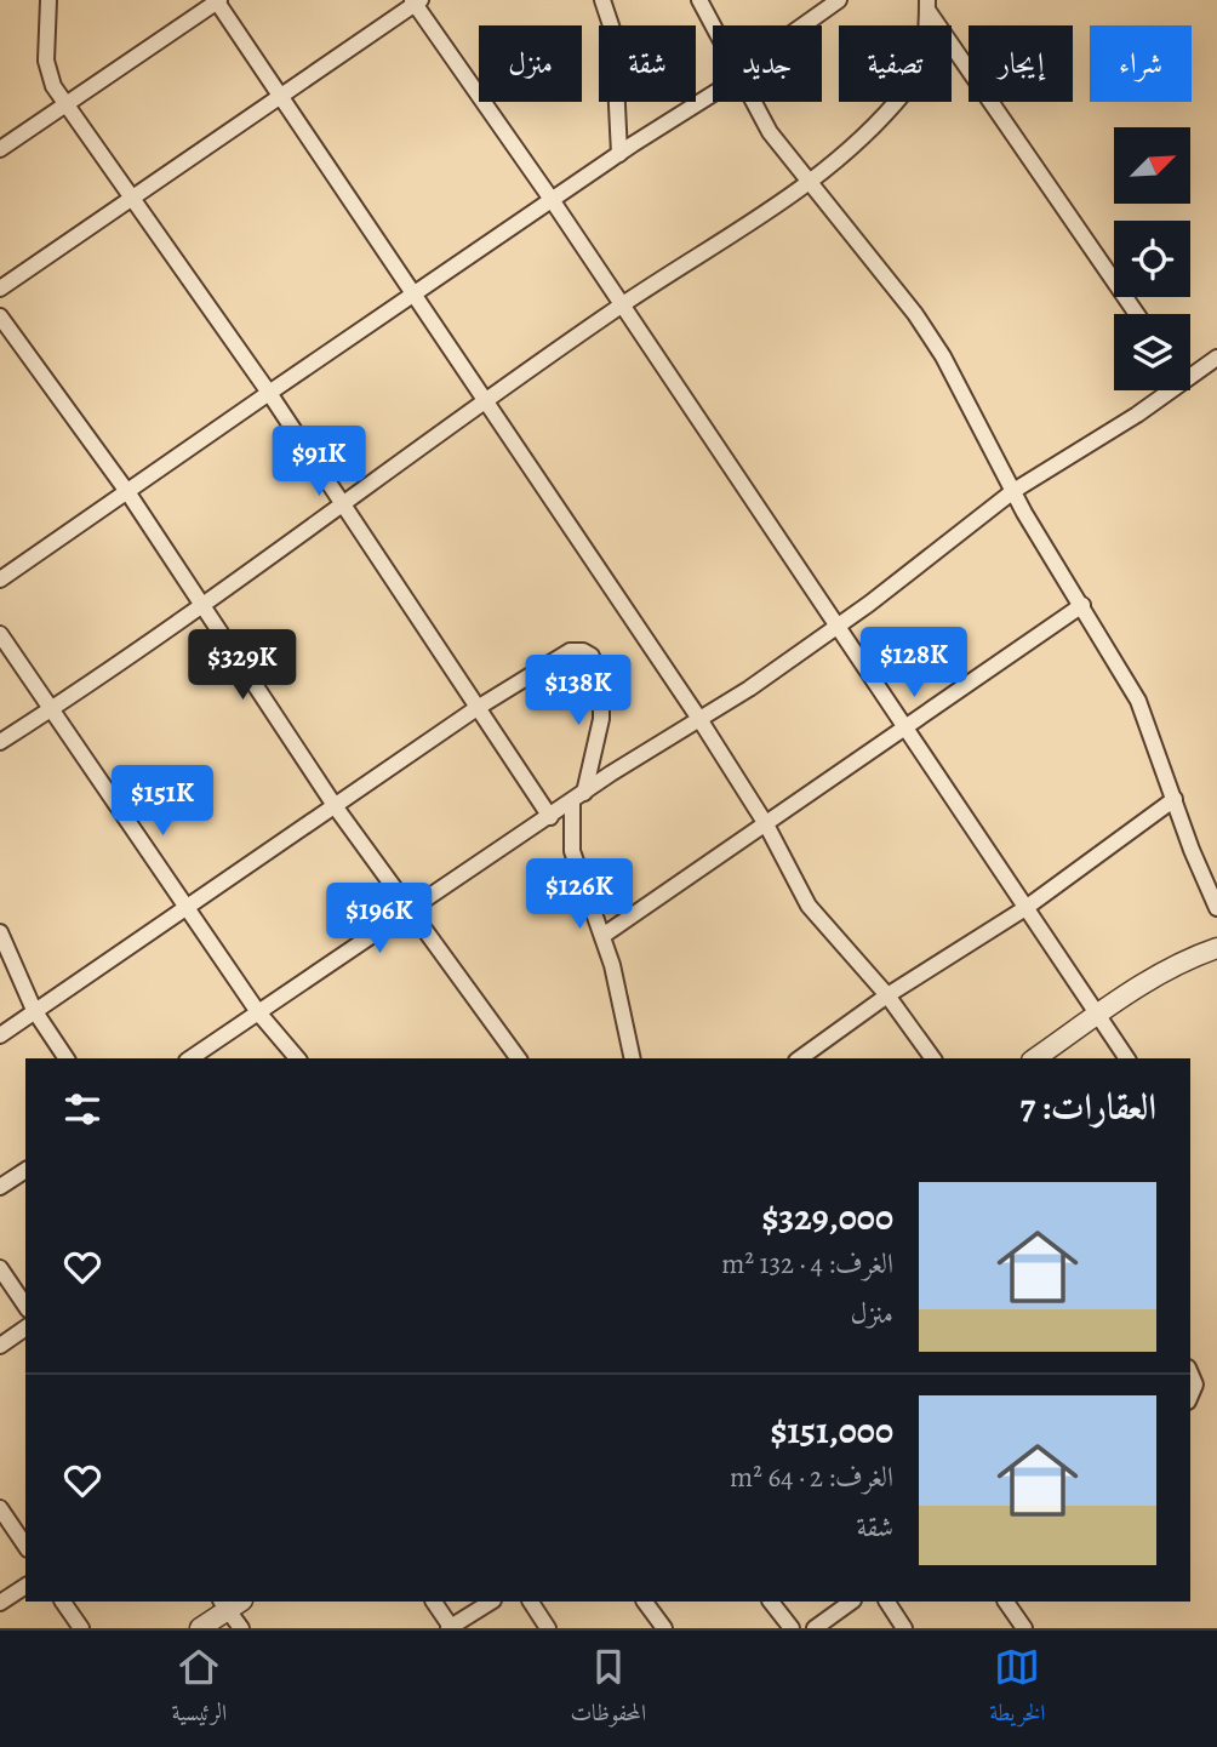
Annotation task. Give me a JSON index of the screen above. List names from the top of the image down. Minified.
{"north":"top right","page":{"chip":["شراء","إيجار","تصفية","جديد","شقة","منزل"],"price":["$91K","$128K","$329K","$138K","$151K","$126K","$196K"],"heading":"العقارات: 7","list":[{"name":"$329,000","note":"الغرف: 4 · 132 m² · منزل"},{"name":"$151,000","note":"الغرف: 2 · 64 m² · شقة"}],"tabs":["الخريطة","المحفوظات","الرئيسية"]}}
